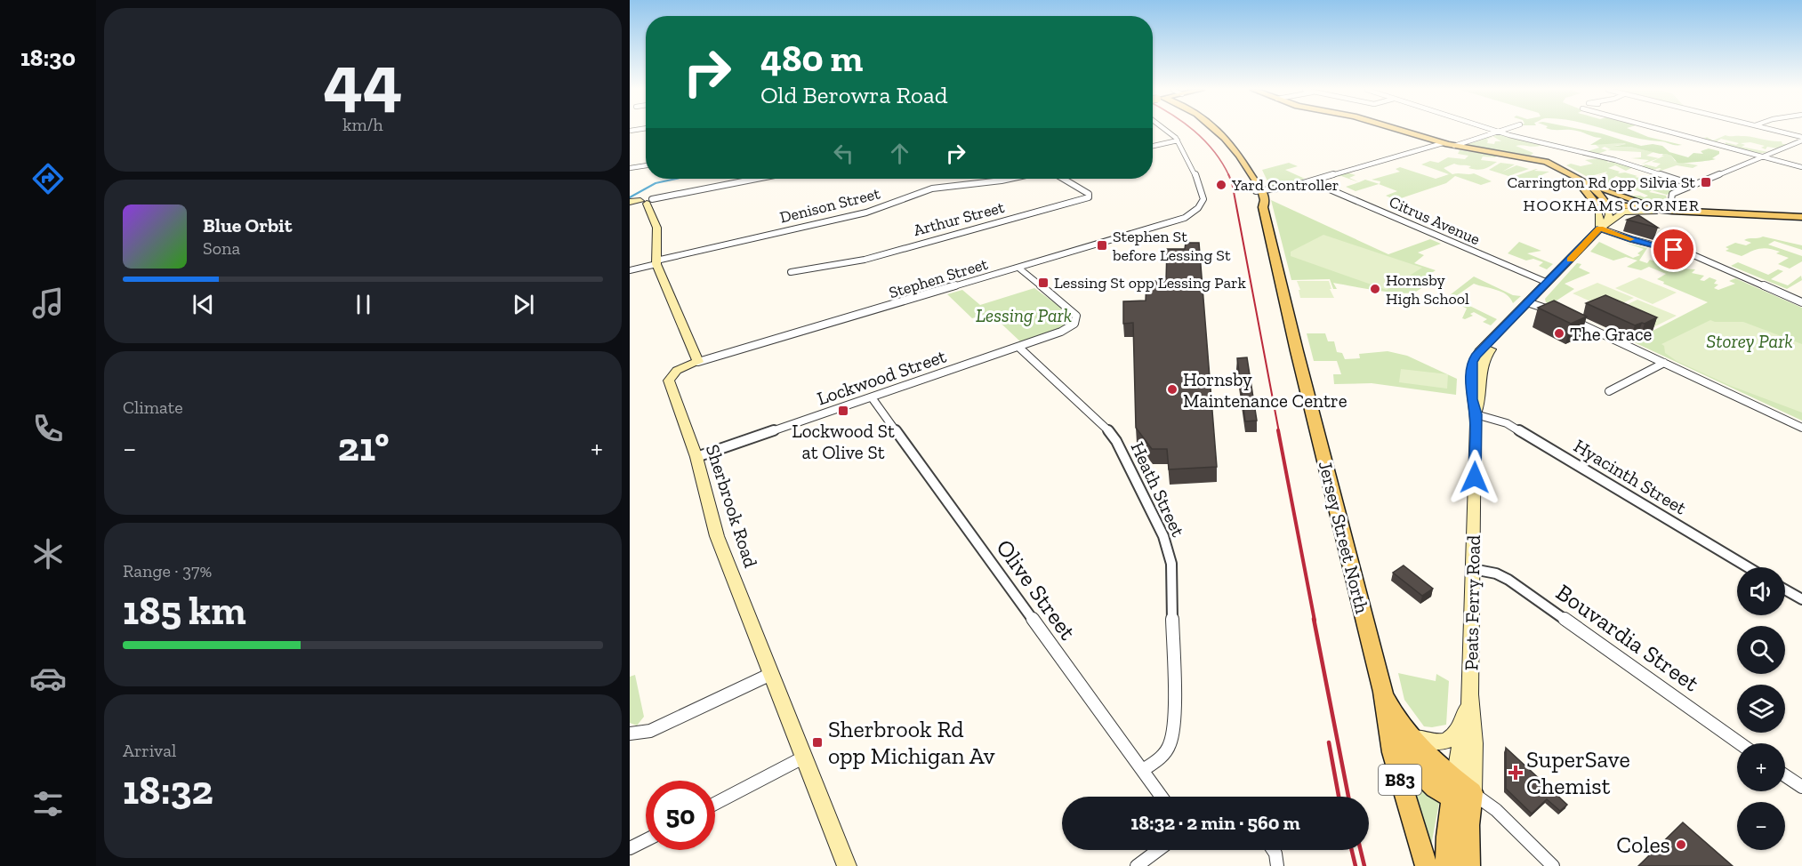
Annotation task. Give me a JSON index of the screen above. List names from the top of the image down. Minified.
{"streets":{"main road":["Sherbrook Road","Jersey Street North","Peats Ferry Road","B83"],"street":["Denison Street","Arthur Street","Citrus Avenue","Stephen Street","Lockwood Street","Hyacinth Street","Heath Street","Olive Street","Bouvardia Street"]},"crossings":[["Citrus Avenue","Peats Ferry Road"],["Stephen Street","Lockwood Street"],["Stephen Street","Sherbrook Road"],["Lockwood Street","Heath Street"],["Lockwood Street","Sherbrook Road"],["Lockwood Street","Olive Street"],["Hyacinth Street","Peats Ferry Road"],["Heath Street","Olive Street"],["Jersey Street North","B83"],["Peats Ferry Road","Bouvardia Street"],["Peats Ferry Road","B83"]],"districts":["HOOKHAMS CORNER"],"parks":["Lessing Park","Storey Park"],"places":{"transit":["Carrington Rd opp Silvia St","Stephen St before Lessing St","Lessing St opp Lessing Park","Lockwood St at Olive St","Sherbrook Rd opp Michigan Av"],"other":["Yard Controller","Hornsby High School","The Grace","Hornsby Maintenance Centre","Coles"],"health":["SuperSave Chemist"]},"page":{"tabs":"18:30","tile":[["44","km/h"],"Climate",["Range · 37%","185 km"],["Arrival","18:32"]],"turn":["480 m","Old Berowra Road"],"song":["Blue Orbit","Sona"],"heat":["−","21°","+"],"map_buttons":["+","−"],"limit":"50","trip":"18:32 · 2 min · 560 m"}}
